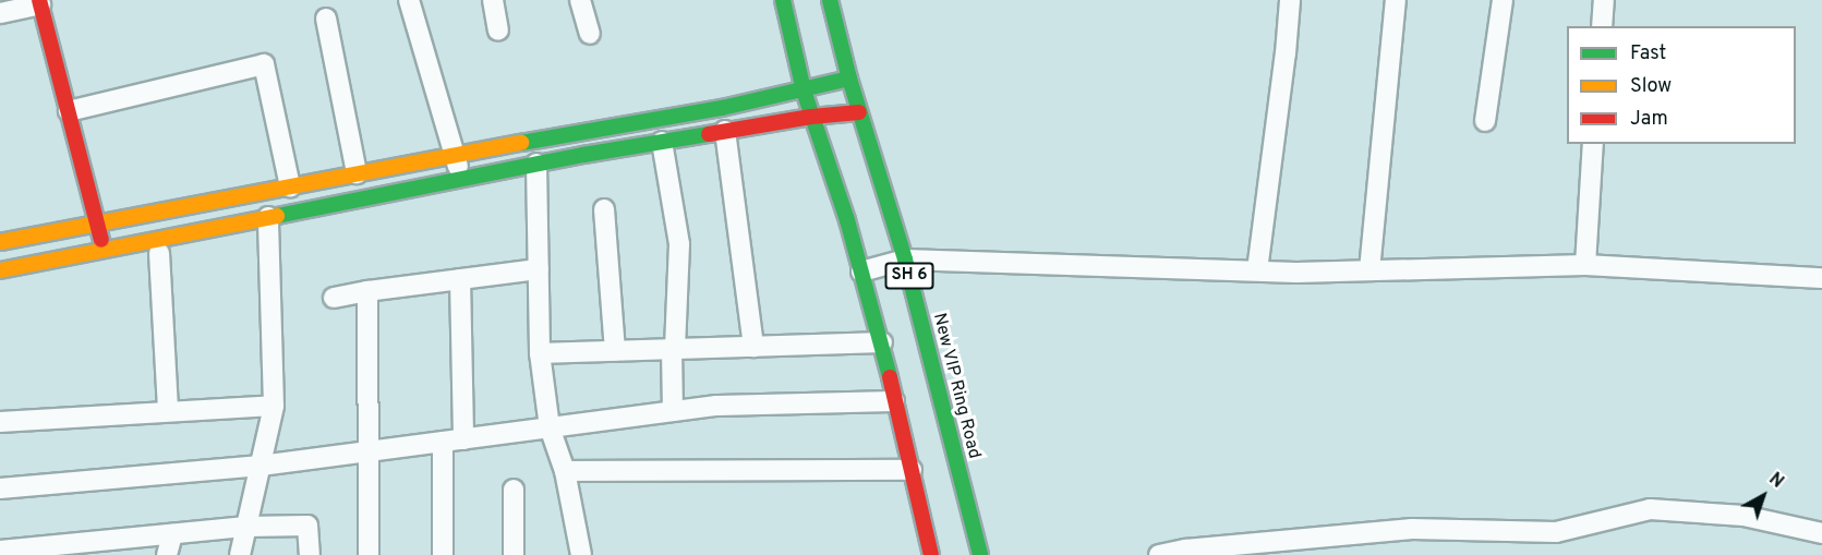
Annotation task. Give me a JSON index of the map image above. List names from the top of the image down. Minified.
{"streets":{"street":["SH 6","New VIP Ring Road"]},"legend":["Fast","Slow","Jam"],"north":"top right"}
